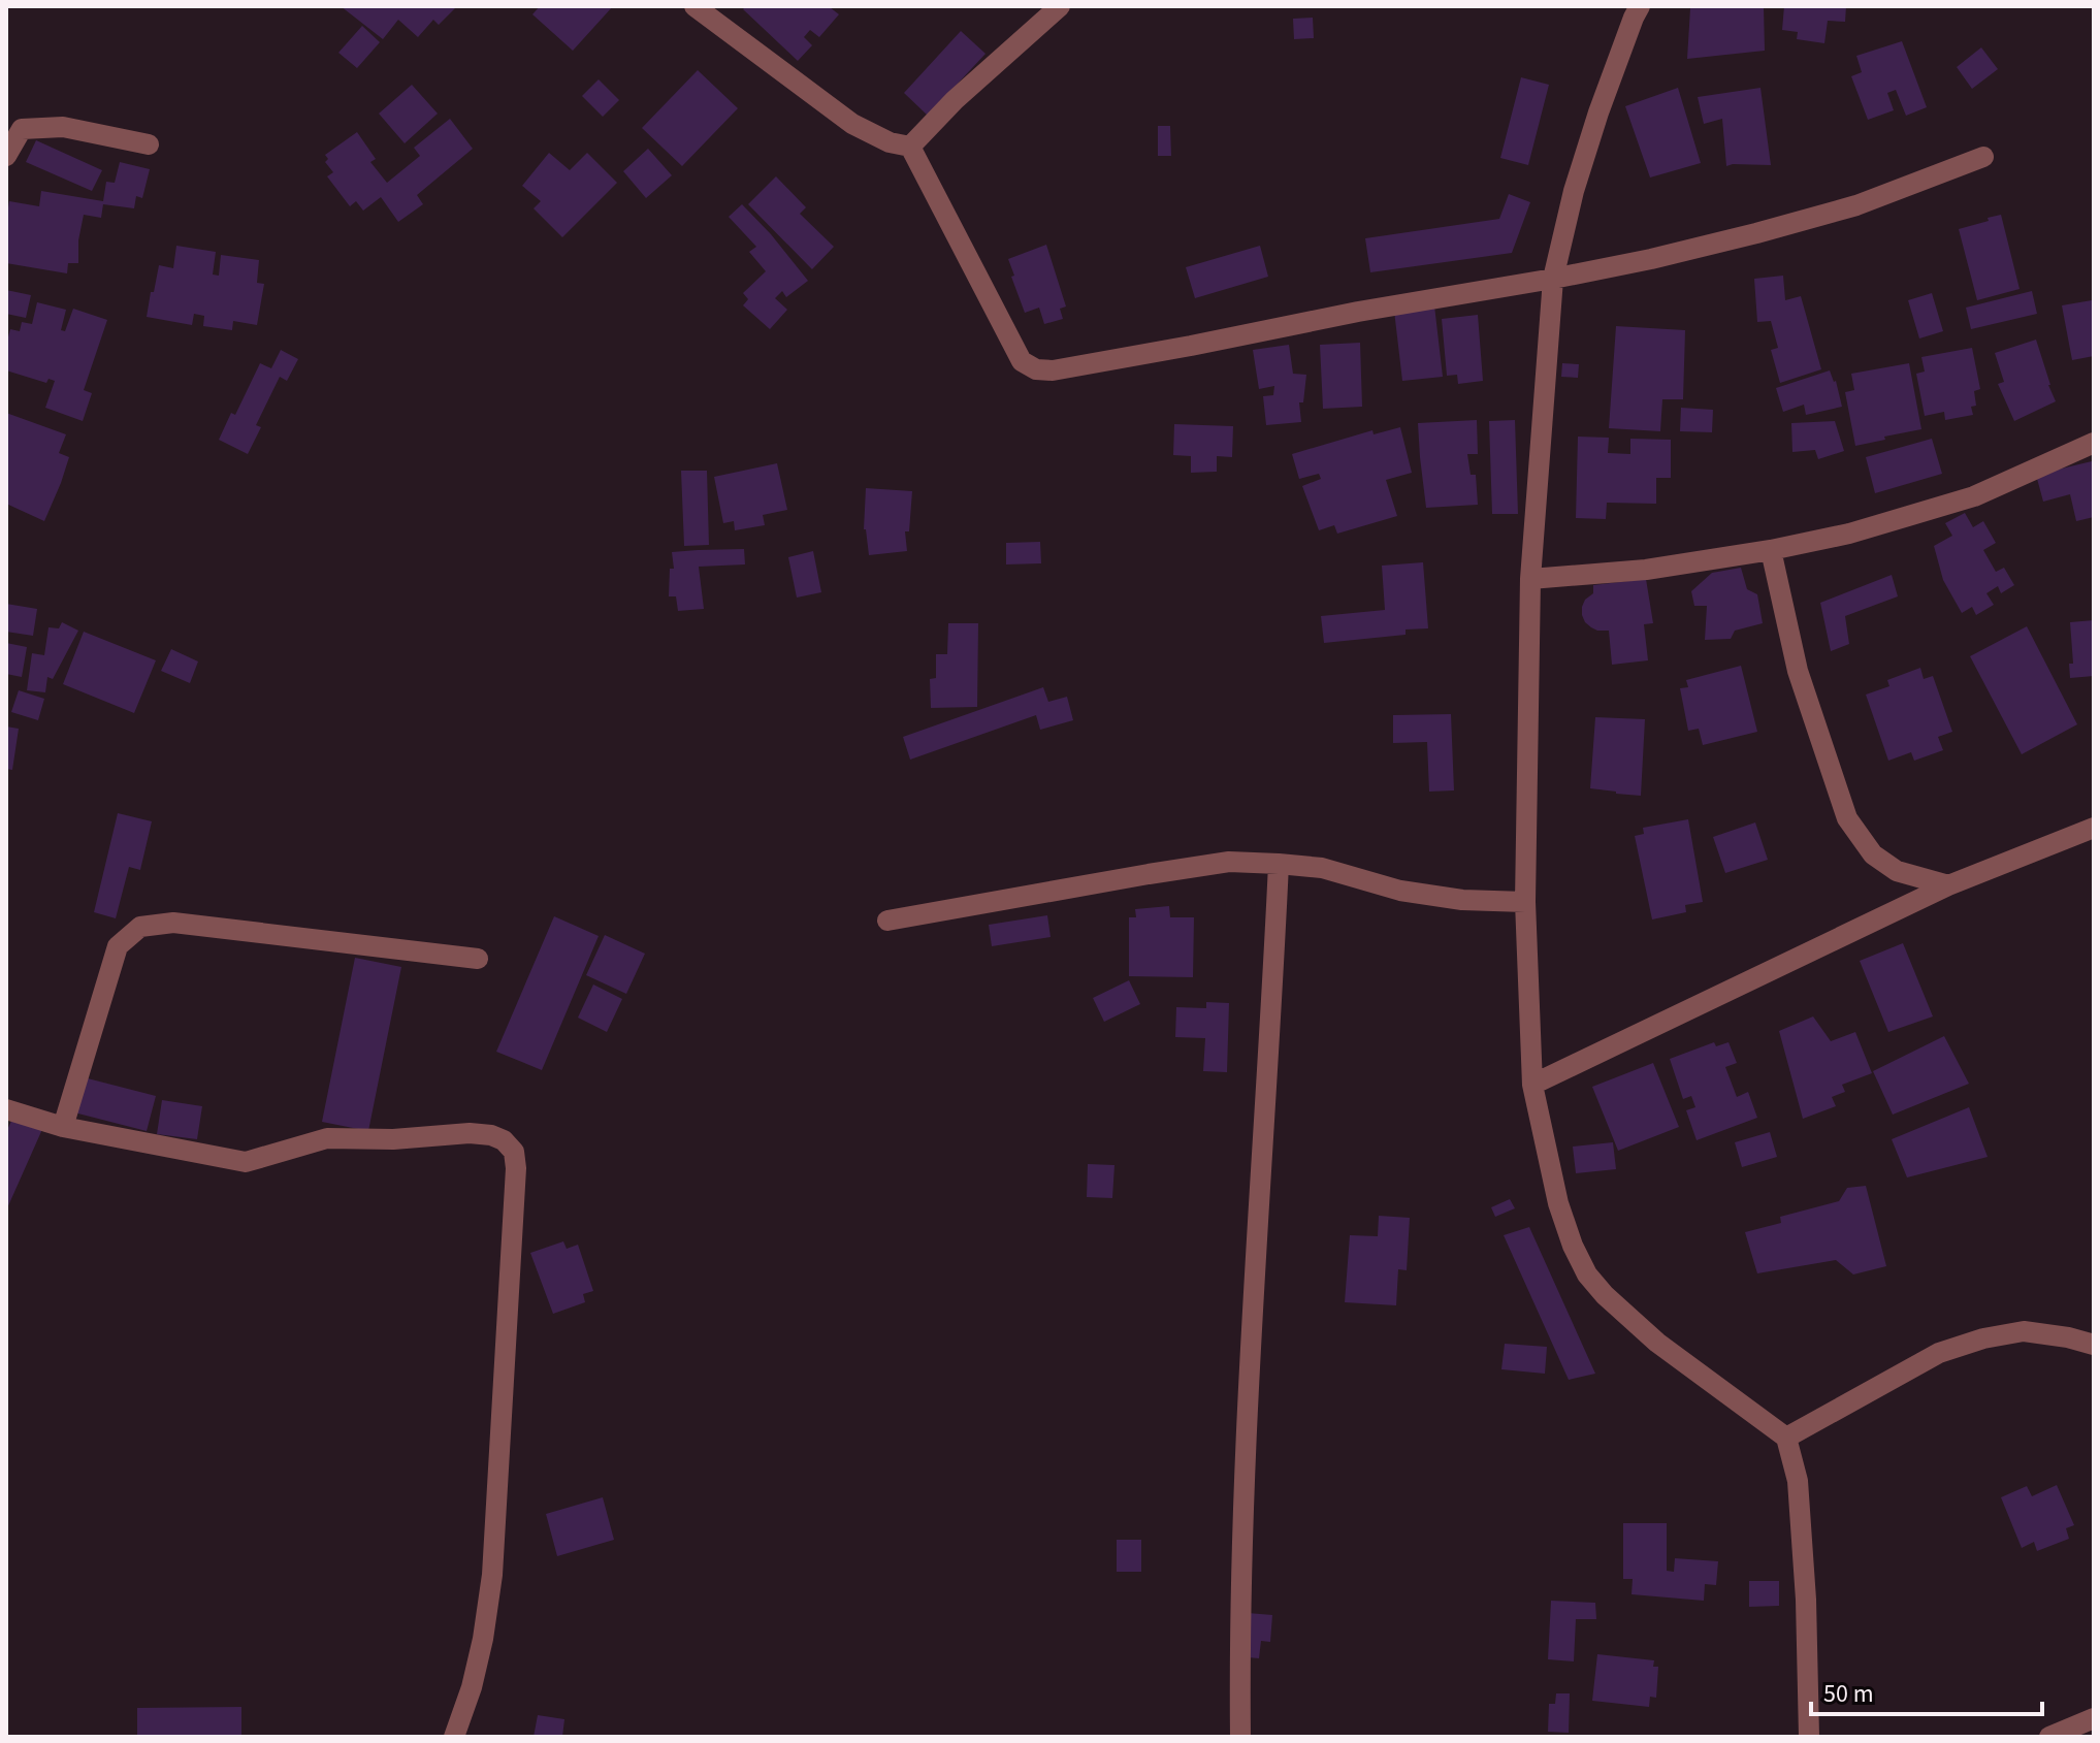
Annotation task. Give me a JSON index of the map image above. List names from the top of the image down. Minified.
{"scale_bar":"50 m"}
